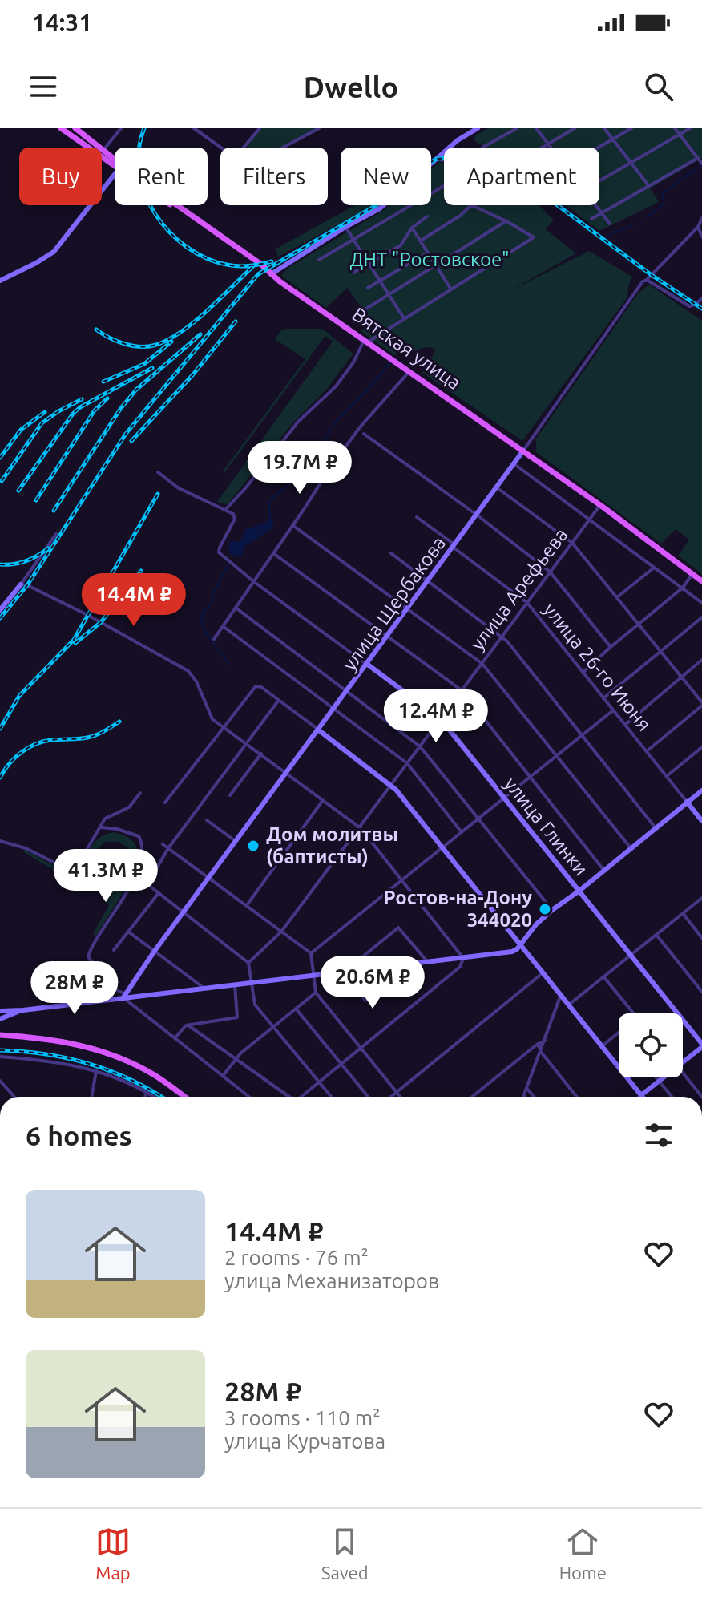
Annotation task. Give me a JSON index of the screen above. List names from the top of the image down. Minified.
{"streets":{"main road":["Вятская улица"],"street":["улица Арефьева","улица Щербакова","улица 26-го Июня","улица Глинки"]},"crossings":[["Вятская улица","улица Арефьева"],["Вятская улица","улица Щербакова"],["улица Арефьева","улица 26-го Июня"],["улица Арефьева","улица Глинки"],["улица Щербакова","улица 26-го Июня"],["улица Щербакова","улица Глинки"]],"parks":["ДНТ \"Ростовское\""],"places":["Дом молитвы (баптисты)","Ростов-на-Дону 344020"],"page":{"status":"14:31","header":"Dwello","chip":["Buy","Rent","Filters","New","Apartment"],"price":["19.7M ₽","14.4M ₽","12.4M ₽","41.3M ₽","20.6M ₽","28M ₽"],"heading":"6 homes","list":[{"name":"14.4M ₽","note":"2 rooms · 76 m² · улица Механизаторов"},{"name":"28M ₽","note":"3 rooms · 110 m² · улица Курчатова"}],"tabs":["Map","Saved","Home"]}}
